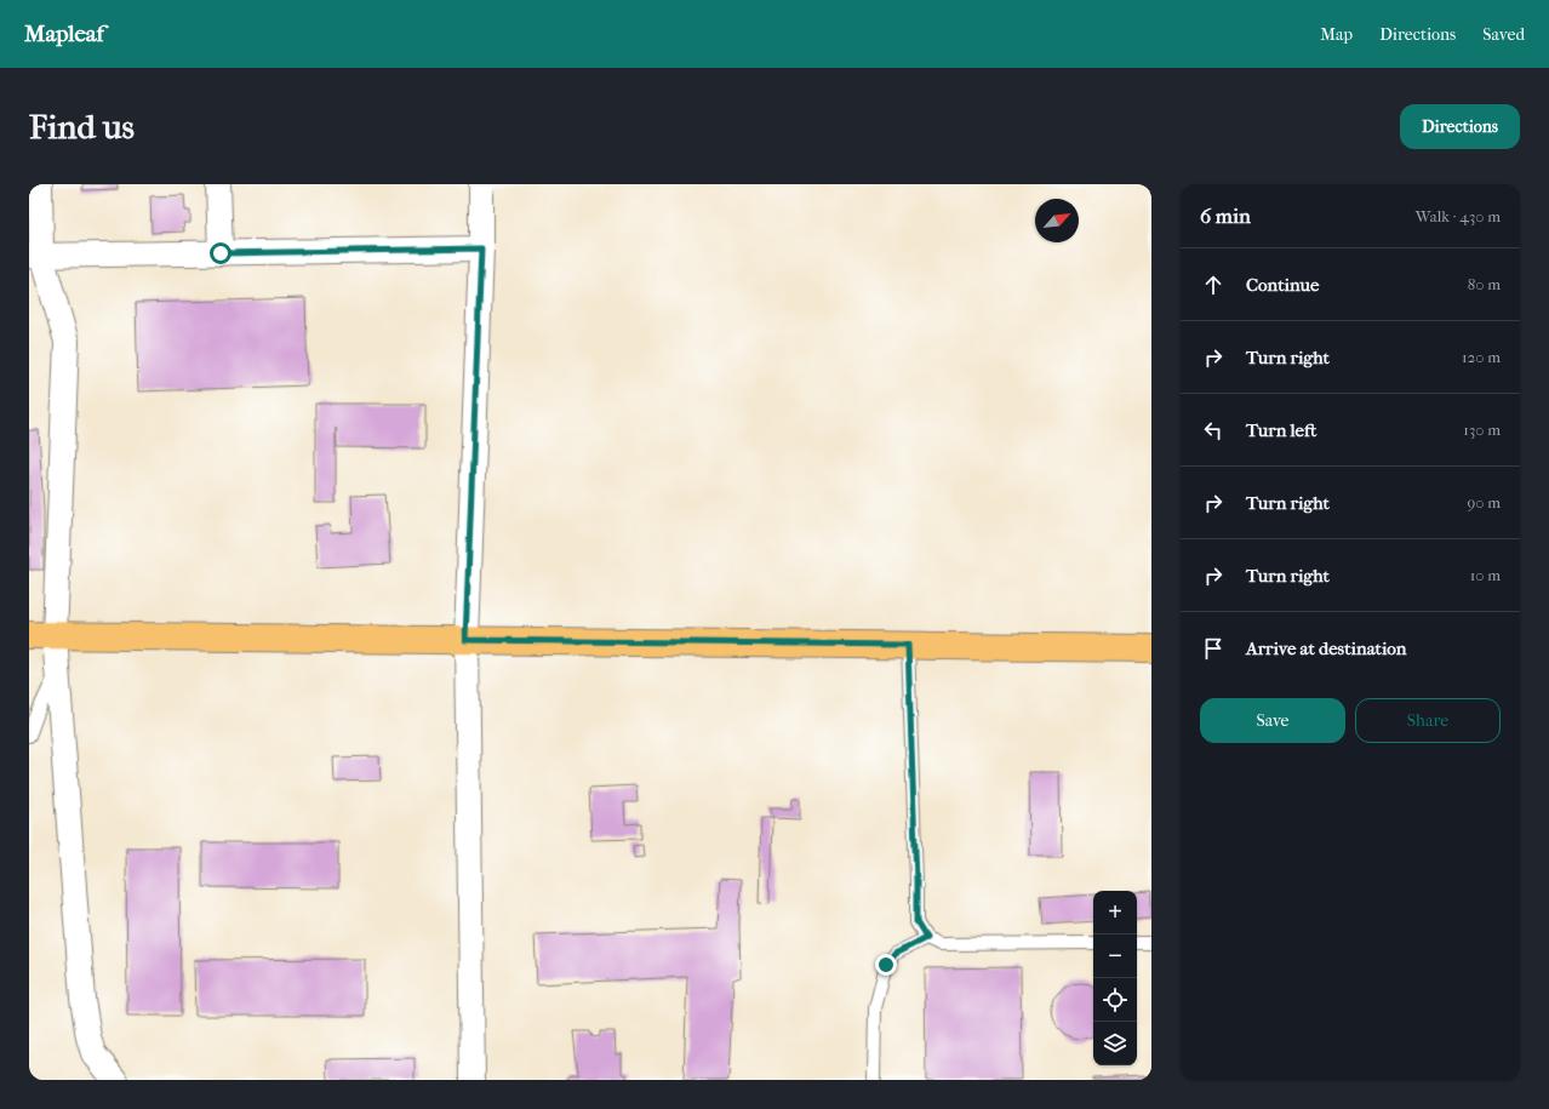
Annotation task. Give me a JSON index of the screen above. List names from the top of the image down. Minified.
{"north":"top right","page":{"header":"Mapleaf","nav":["Map","Directions","Saved"],"buttons":["Directions",["Save","Share"]],"title":"Find us","heading":["6 min","Walk · 430 m"],"list":[["Continue","80 m"],["Turn right","120 m"],["Turn left","130 m"],["Turn right","90 m"],["Turn right","10 m"],"Arrive at destination"],"map_buttons":["+","−"]}}
